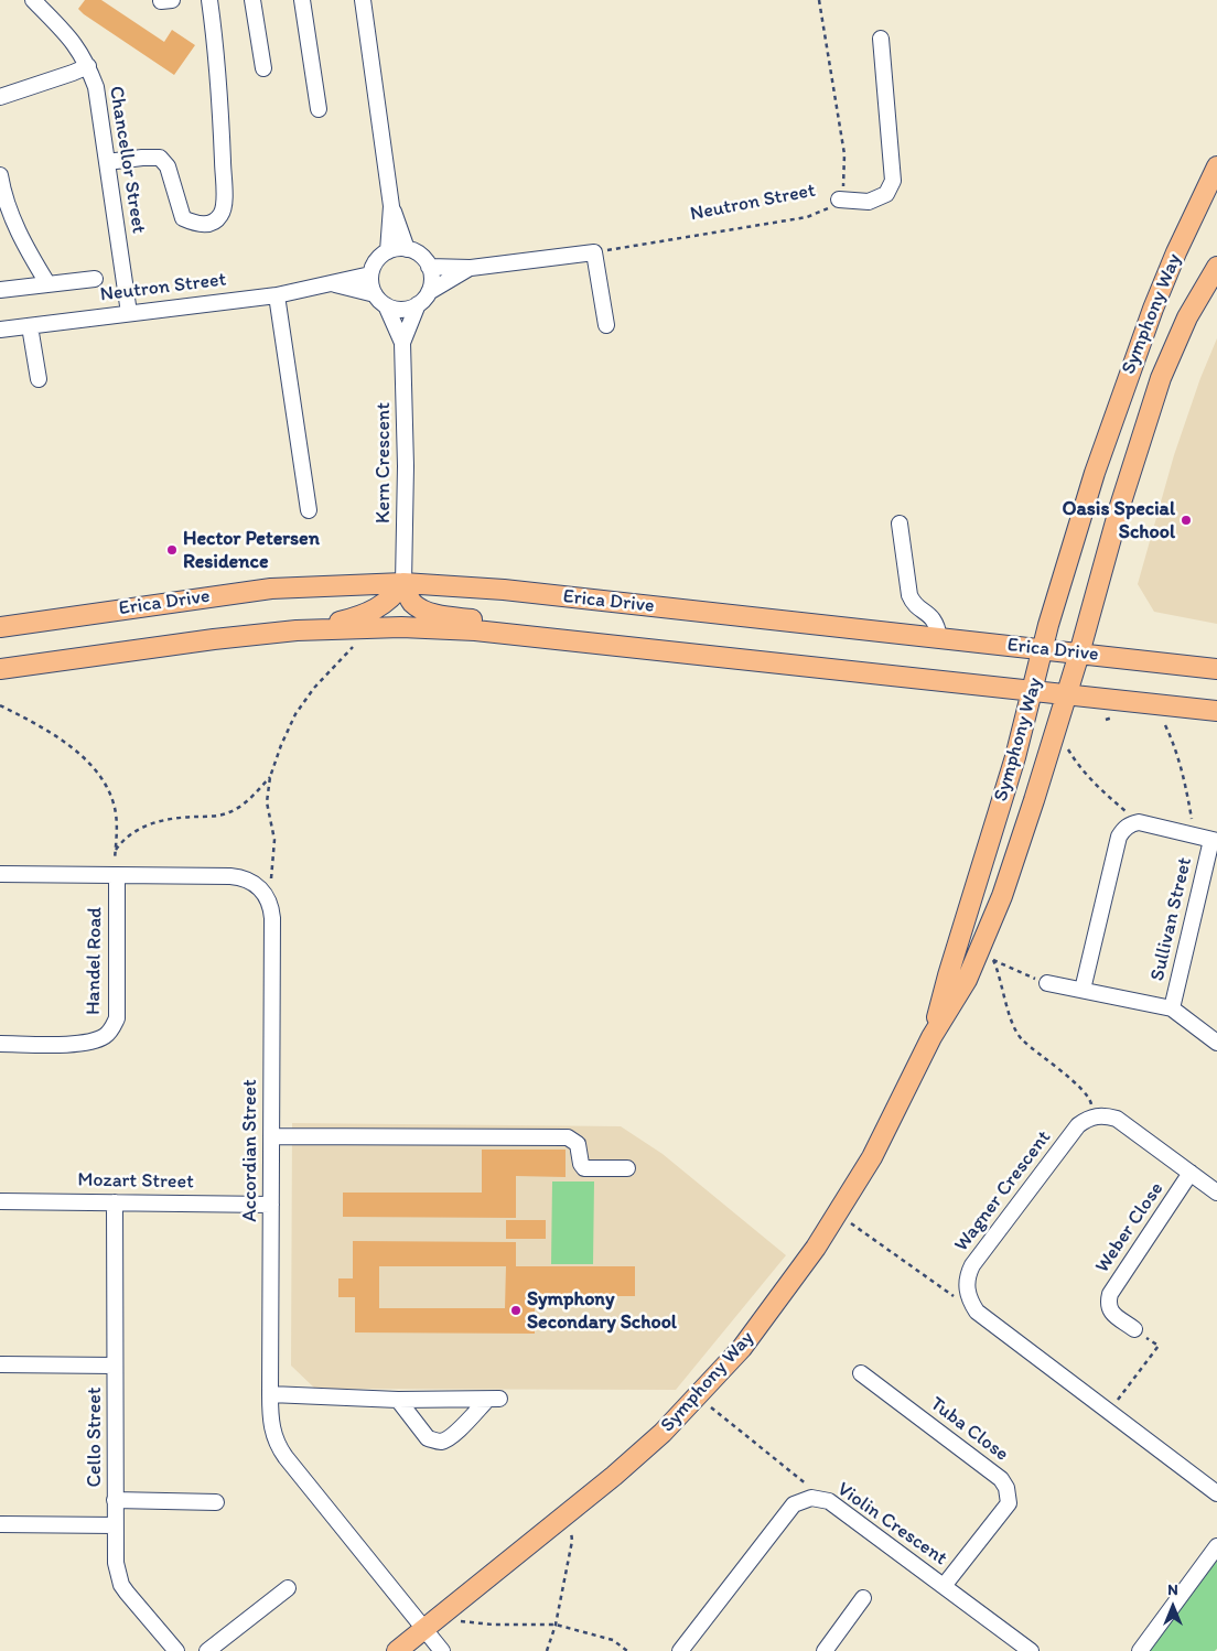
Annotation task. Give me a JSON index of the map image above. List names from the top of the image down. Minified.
{"streets":{"main road":["Symphony Way","Erica Drive"],"street":["Chancellor Street","Neutron Street","Kern Crescent","Sullivan Street","Handel Road","Accordian Street","Mozart Street","Wagner Crescent","Weber Close","Tuba Close","Cello Street","Violin Crescent"]},"crossings":[["Chancellor Street","Neutron Street"],["Neutron Street","Kern Crescent"],["Symphony Way","Erica Drive"],["Symphony Way","Accordian Street"],["Kern Crescent","Erica Drive"],["Handel Road","Accordian Street"],["Accordian Street","Mozart Street"],["Mozart Street","Cello Street"],["Tuba Close","Violin Crescent"]],"places":["Oasis Special School","Hector Petersen Residence","Symphony Secondary School"],"north":"top"}
